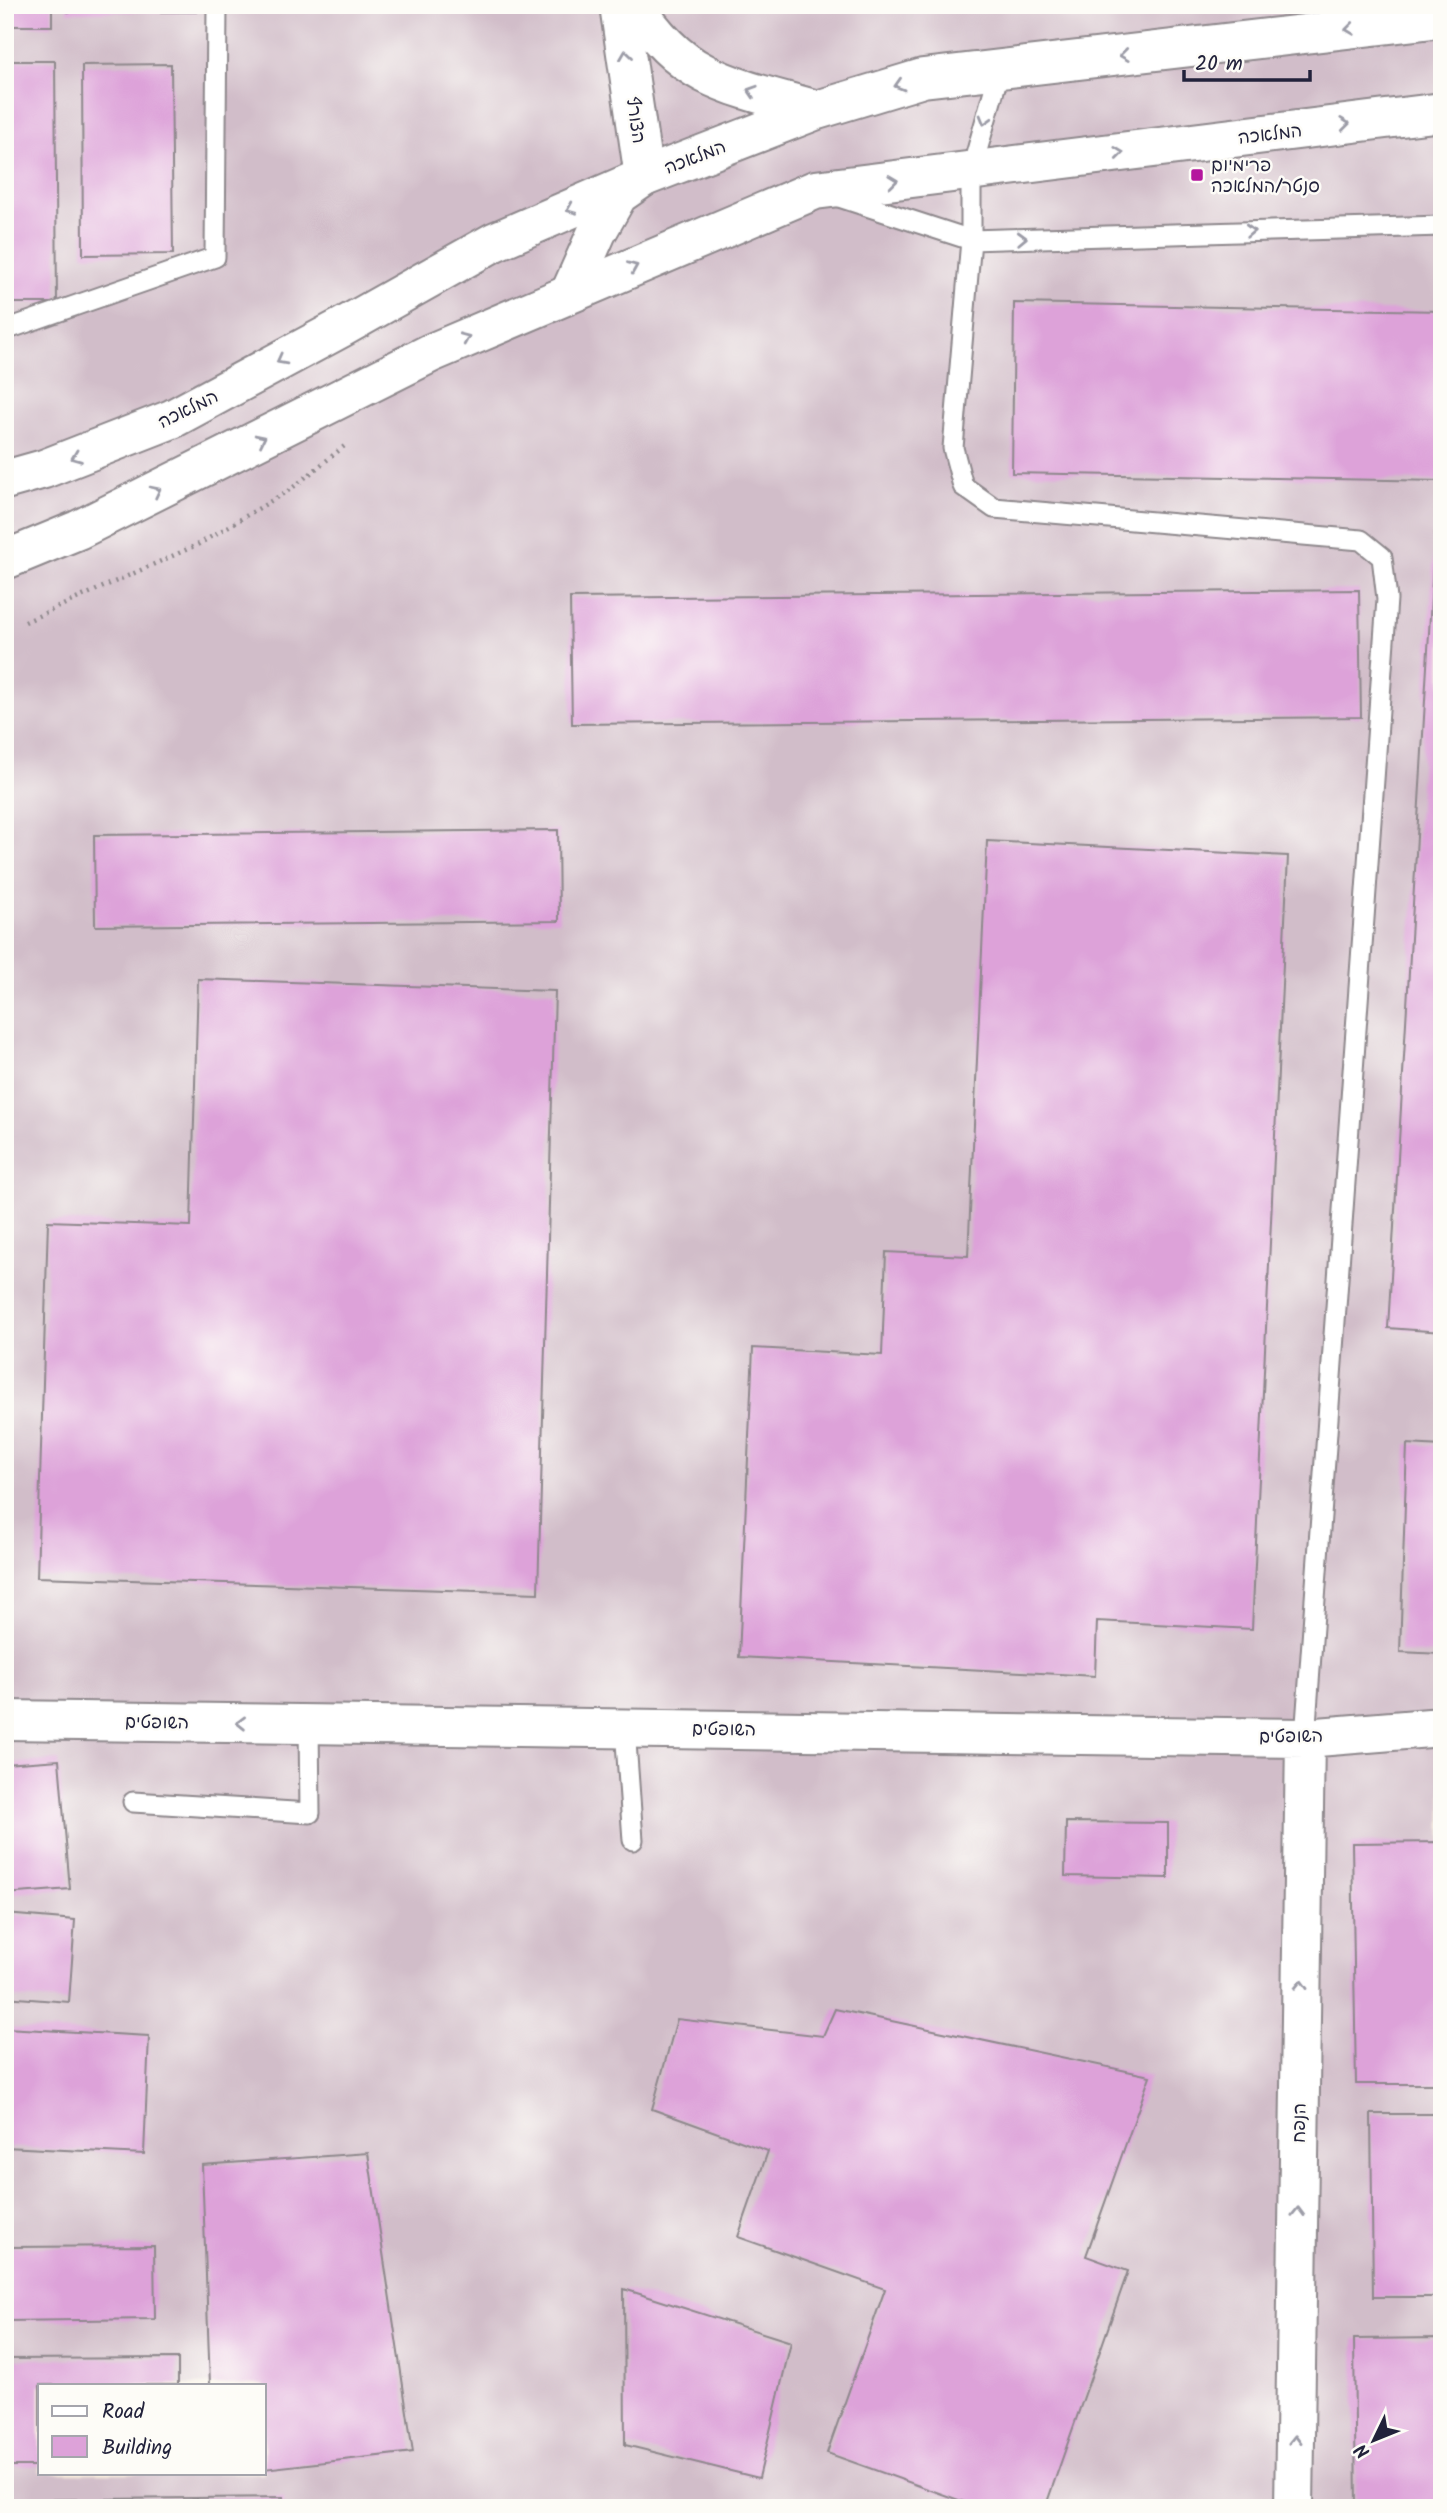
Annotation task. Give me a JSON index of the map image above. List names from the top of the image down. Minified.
{"streets":{"main road":["הצורף","המלאכה","השופטים","הנפח"]},"crossings":[["הצורף","המלאכה"],["השופטים","הנפח"]],"one_way":["הצורף","הנפח"],"places":{"transit":["פרימיום סנטר/המלאכה"]},"legend":["Road","Building"],"scale_bar":"20 m","north":"bottom left"}
